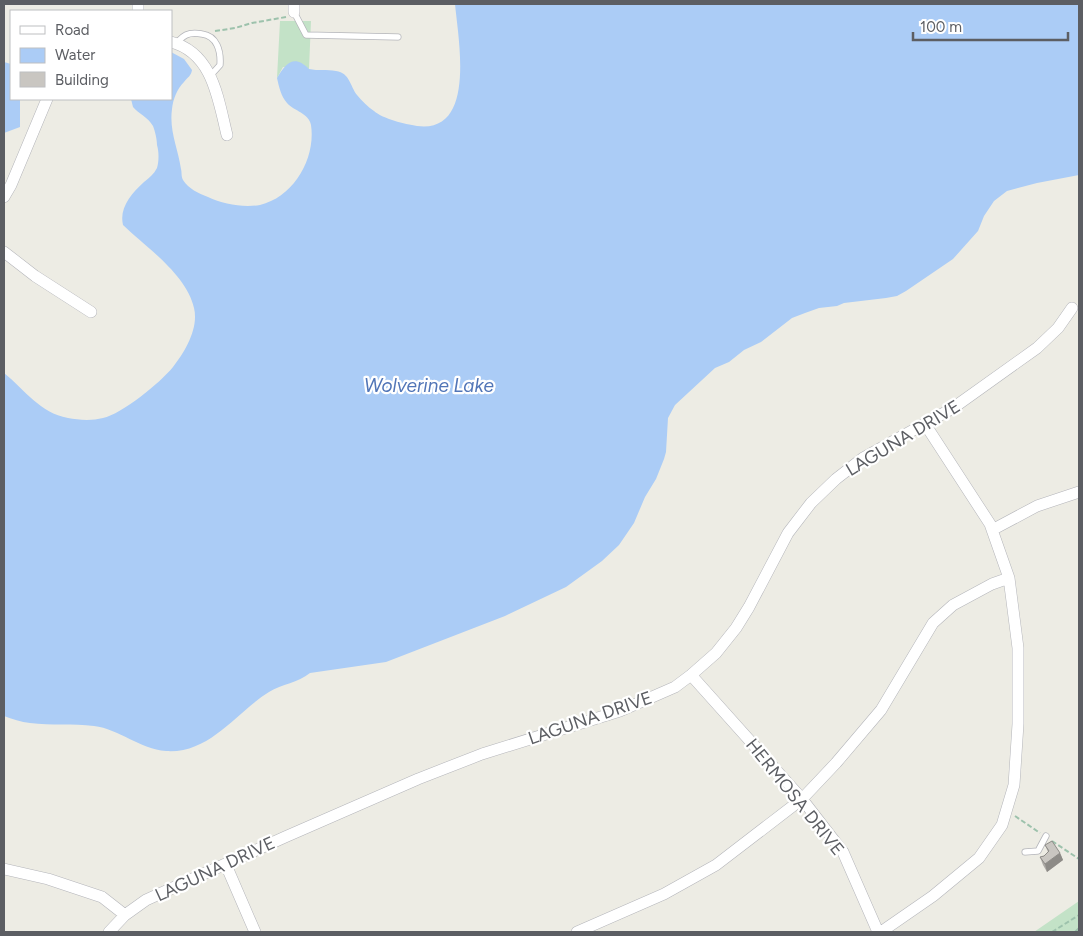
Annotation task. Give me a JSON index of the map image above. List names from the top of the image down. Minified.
{"streets":{"street":["LAGUNA DRIVE","HERMOSA DRIVE"]},"crossings":[["LAGUNA DRIVE","HERMOSA DRIVE"]],"water":["Wolverine Lake"],"legend":["Road","Water","Building"],"scale_bar":"100 m"}
